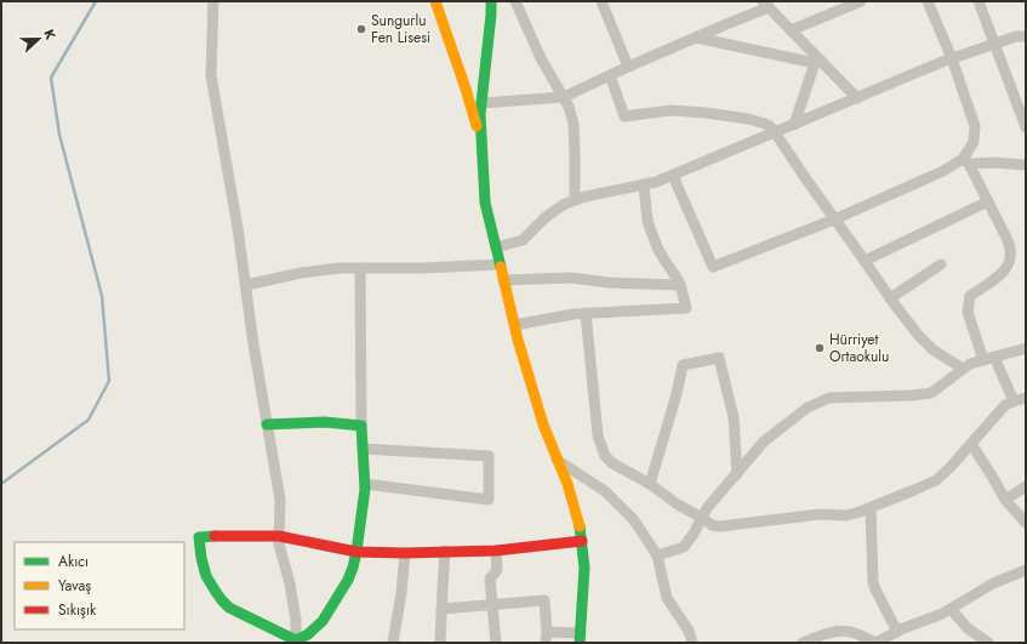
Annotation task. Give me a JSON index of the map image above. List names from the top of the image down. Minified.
{"places":["Sungurlu Fen Lisesi","Hürriyet Ortaokulu"],"legend":["Akıcı","Yavaş","Sıkışık"],"north":"right"}
